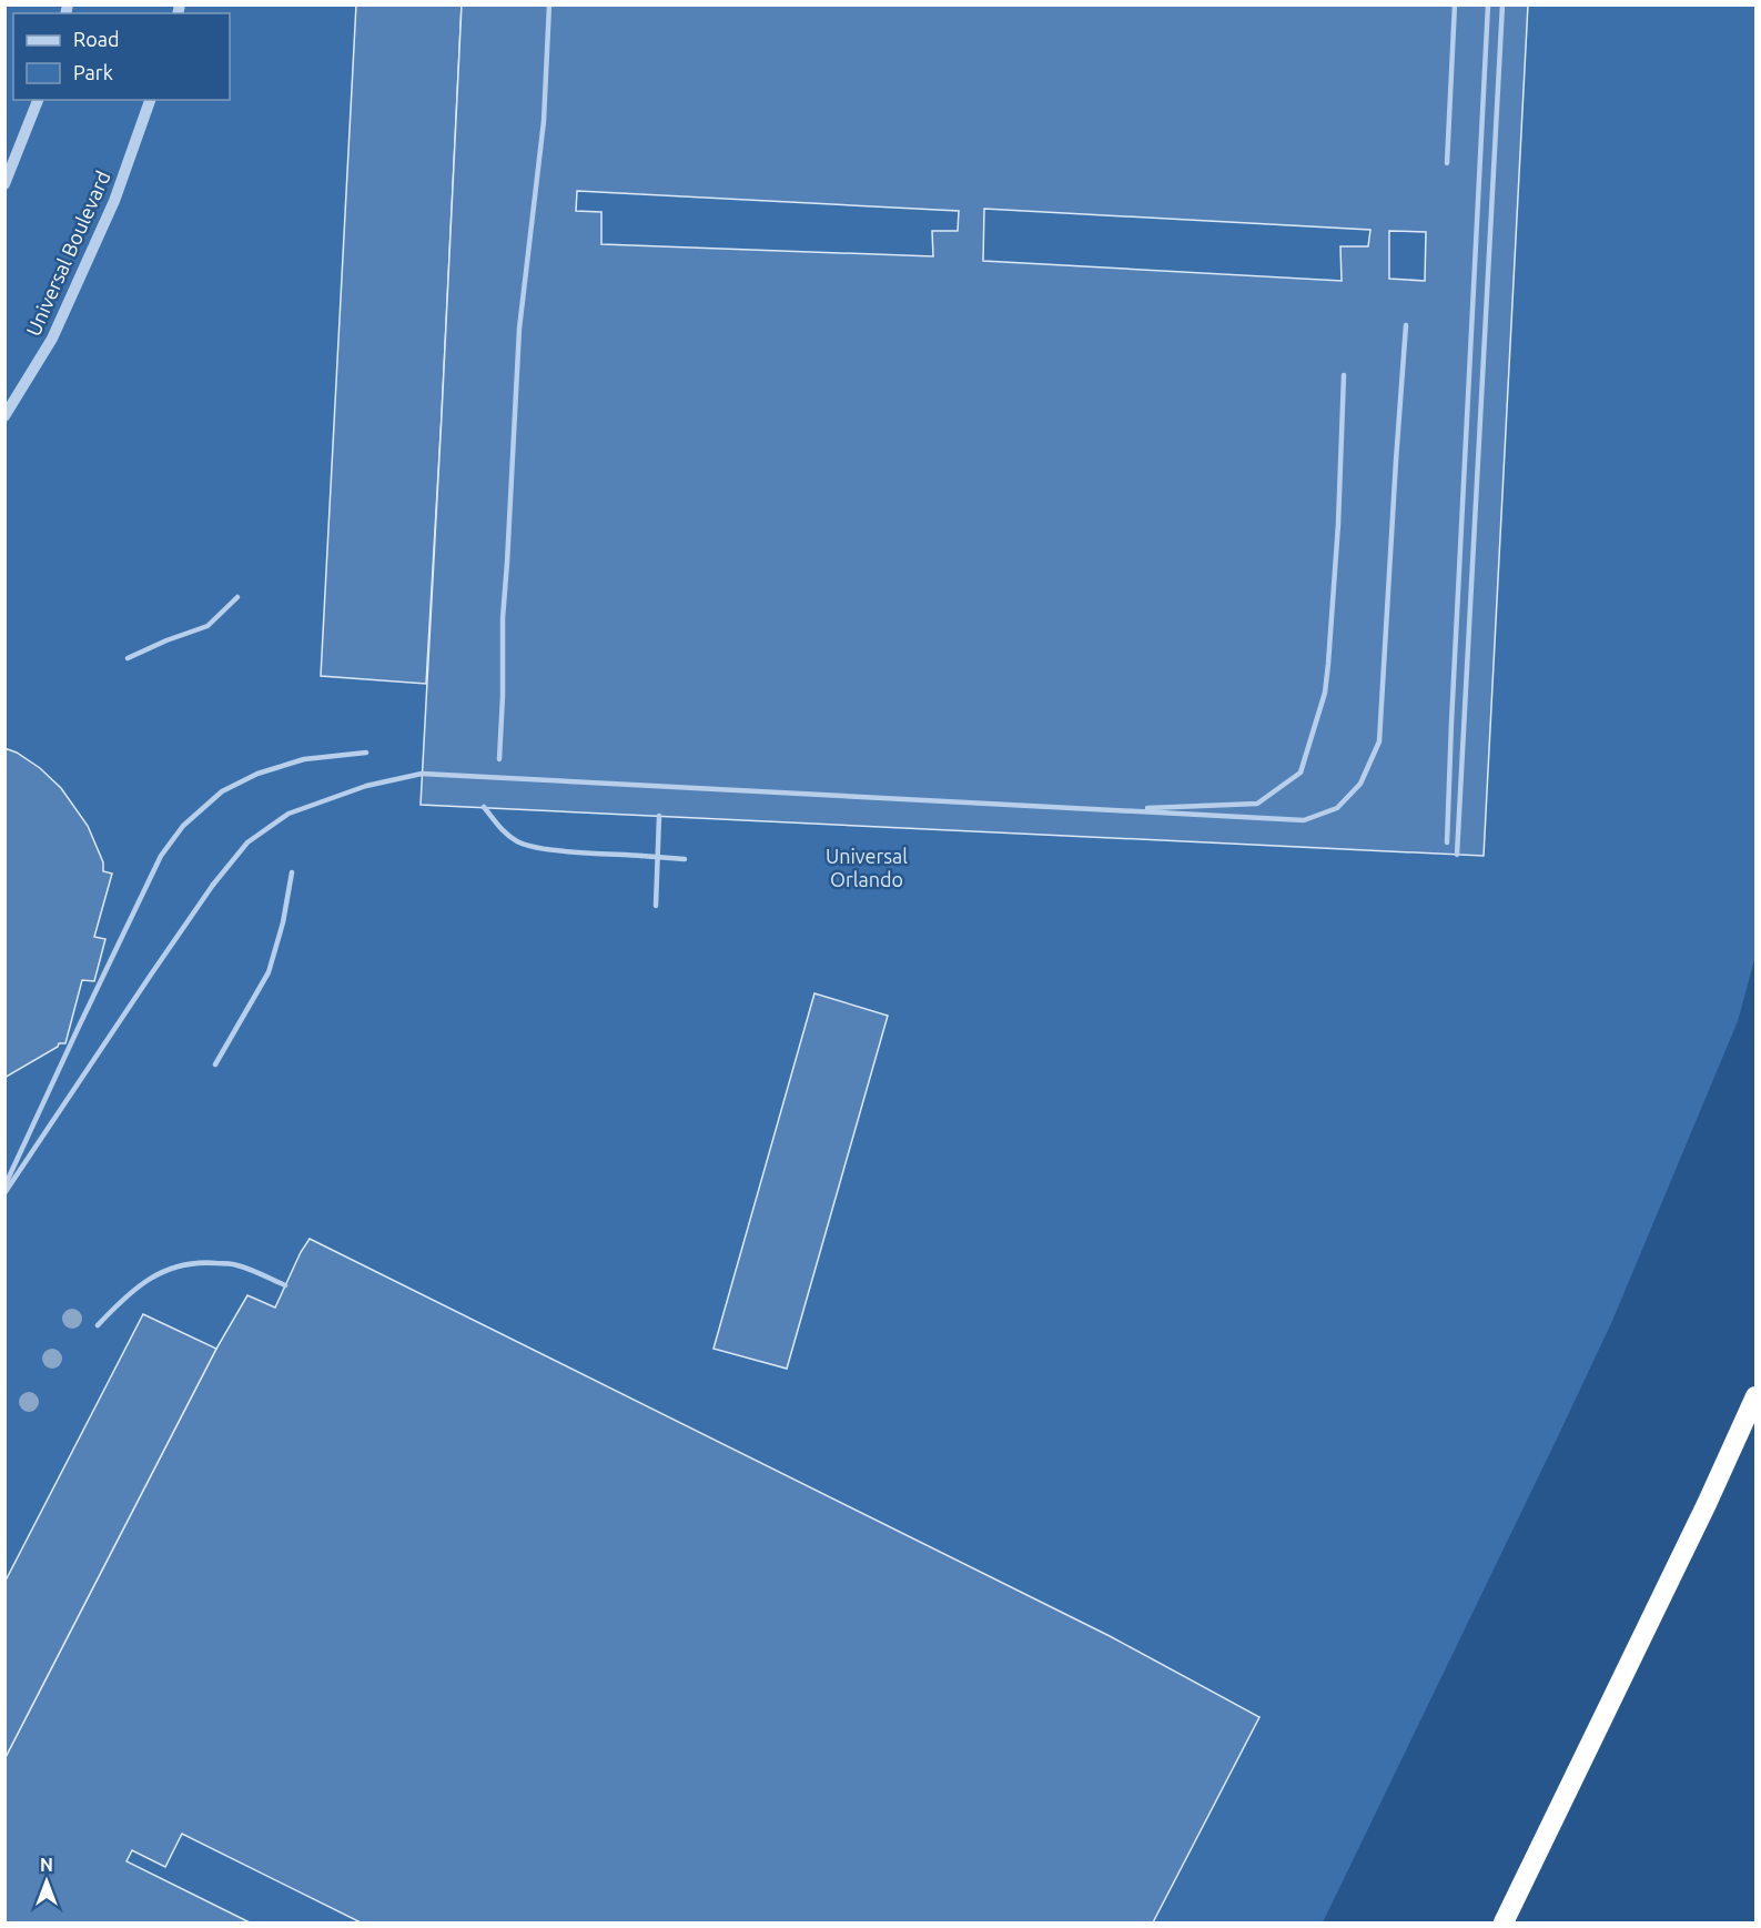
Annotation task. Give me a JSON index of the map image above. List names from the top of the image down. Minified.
{"streets":{"street":["Universal Boulevard"]},"parks":["Universal Orlando"],"legend":["Road","Park"],"north":"top"}
